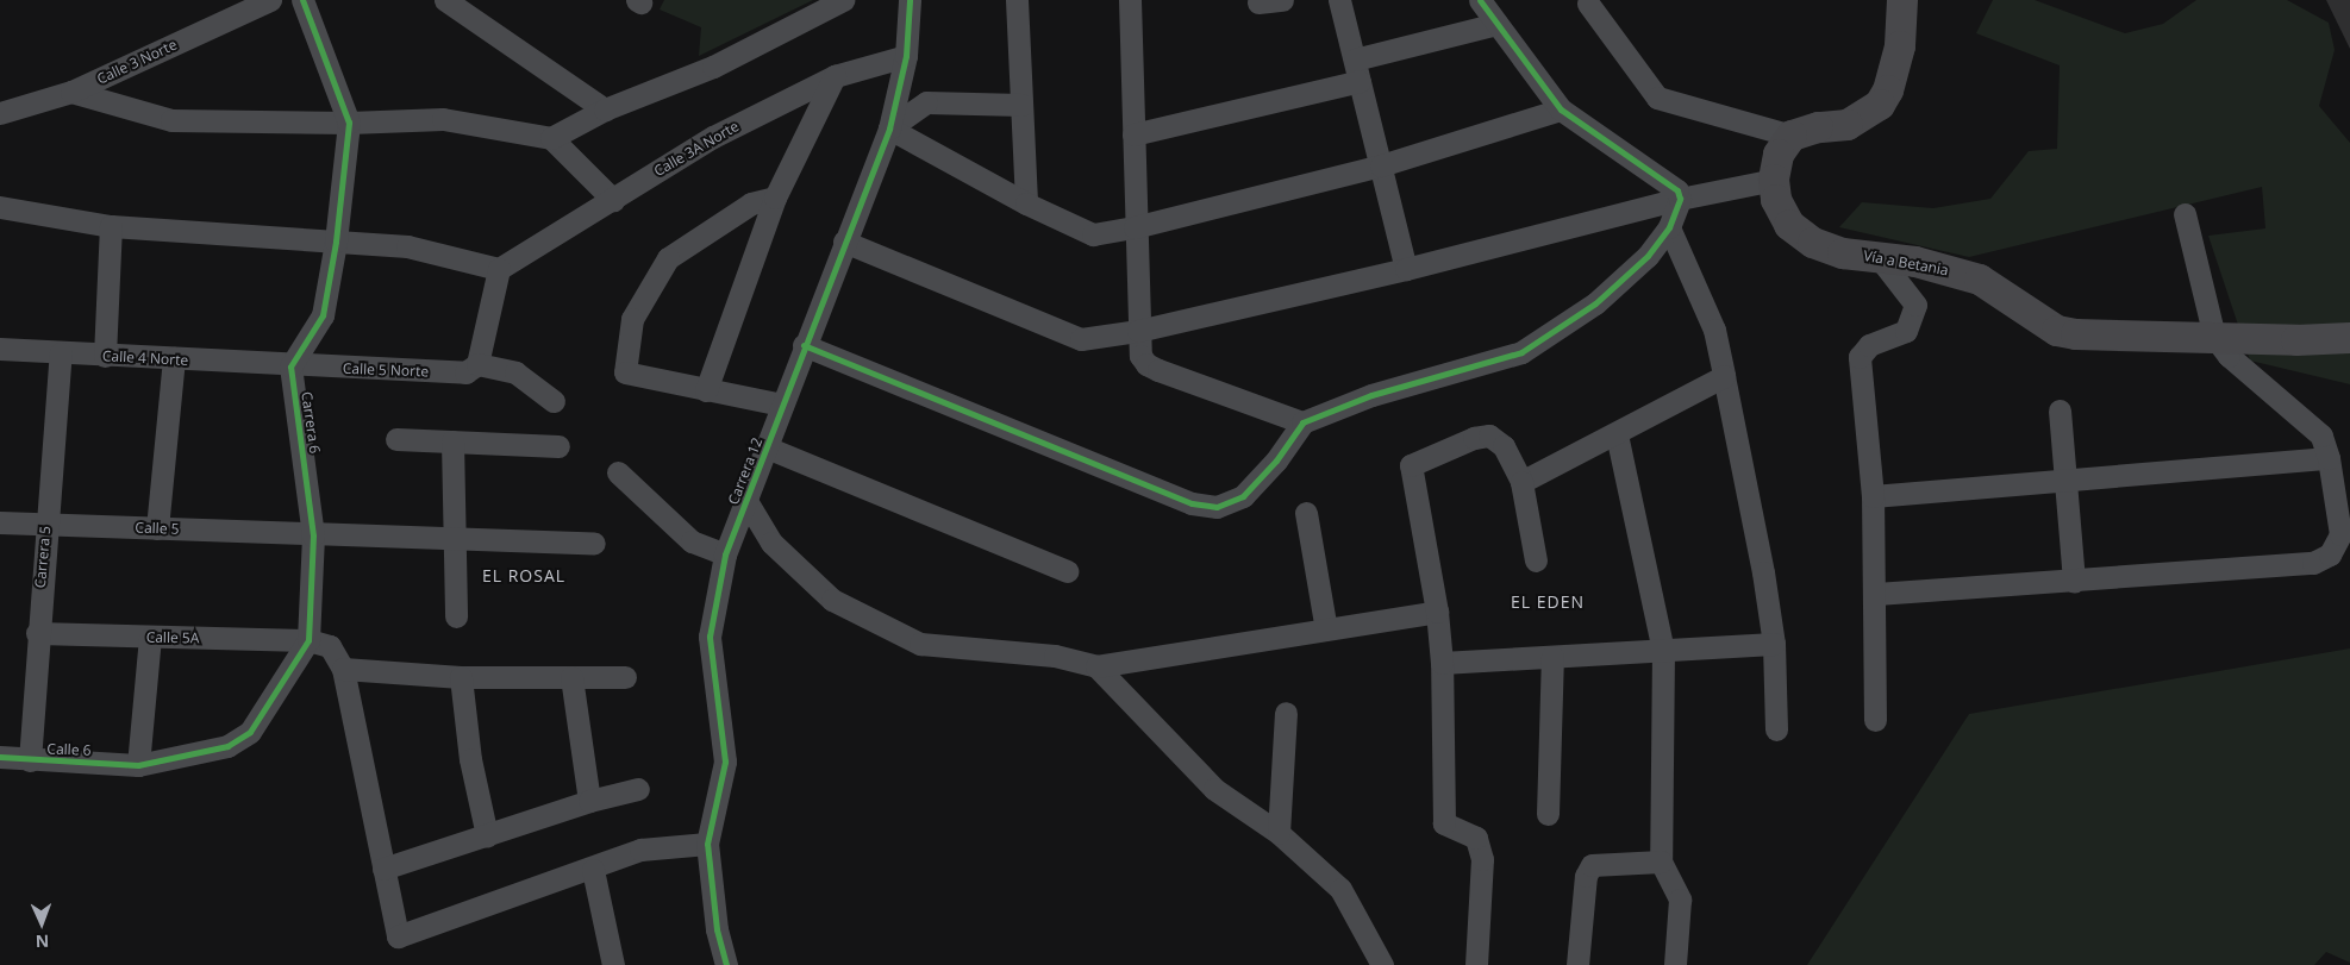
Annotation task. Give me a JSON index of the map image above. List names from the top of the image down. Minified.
{"streets":{"street":["Calle 3 Norte","Calle 3A Norte","Vía a Betania","Calle 4 Norte","Calle 5 Norte","Carrera 6","Carrera 12","Calle 5","Carrera 5","Calle 5A","Calle 6"]},"crossings":[["Calle 3A Norte","Carrera 12"],["Calle 4 Norte","Calle 5 Norte"],["Calle 4 Norte","Carrera 6"],["Calle 4 Norte","Carrera 5"],["Calle 5 Norte","Carrera 6"],["Carrera 6","Calle 5"],["Carrera 6","Calle 5A"],["Carrera 6","Calle 6"],["Calle 5","Carrera 5"],["Carrera 5","Calle 5A"],["Carrera 5","Calle 6"]],"districts":["EL ROSAL","EL EDEN"],"north":"bottom"}
